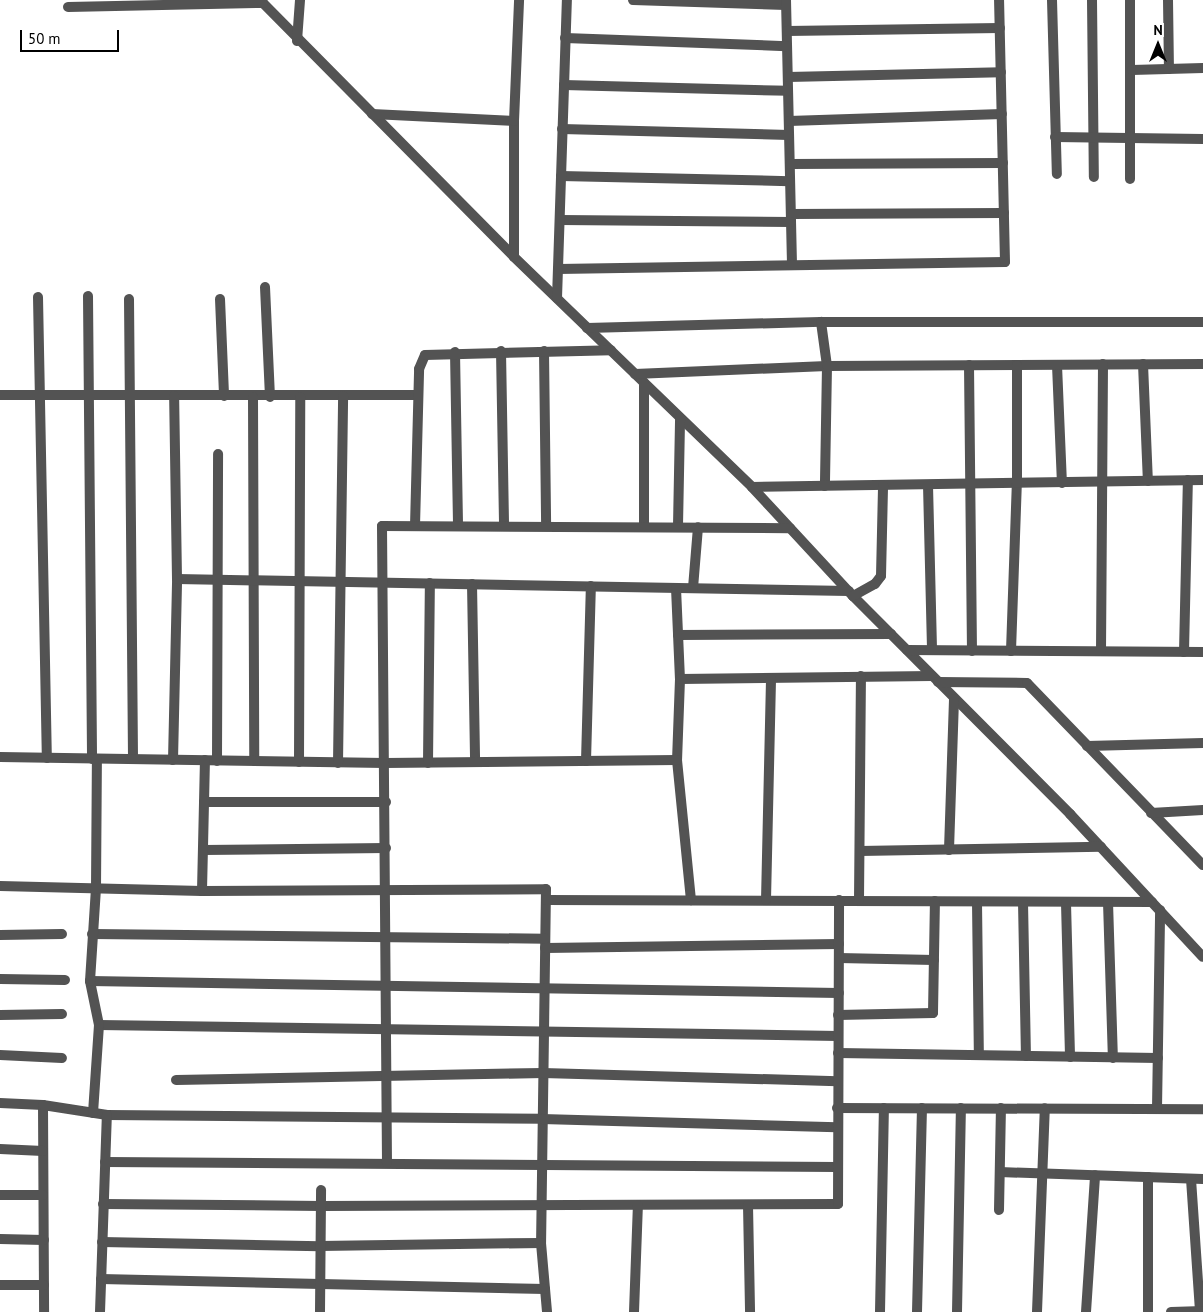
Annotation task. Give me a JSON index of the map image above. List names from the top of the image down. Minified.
{"scale_bar":"50 m","north":"top"}
